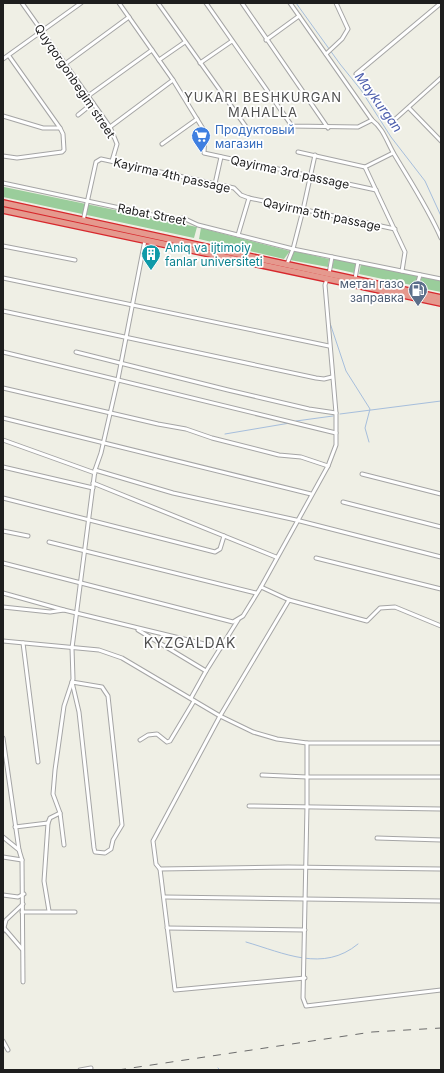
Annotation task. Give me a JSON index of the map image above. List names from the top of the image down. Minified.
{"streets":{"street":["Quyqorgonbegim street","Qayirma 3rd passage","Kayirma 4th passage","Rabat Street","Qayirma 5th passage"]},"crossings":[["Quyqorgonbegim street","Kayirma 4th passage"],["Kayirma 4th passage","Rabat Street"],["Kayirma 4th passage","Qayirma 5th passage"]],"districts":["YUKARI BESHKURGAN MAHALLA","KYZGALDAK"],"water":["Maykurgan"],"places":{"supermarket":["Продуктовый магазин"],"building":["Aniq va ijtimoiy fanlar universiteti"],"fuel station":["метан газо заправка"]}}
